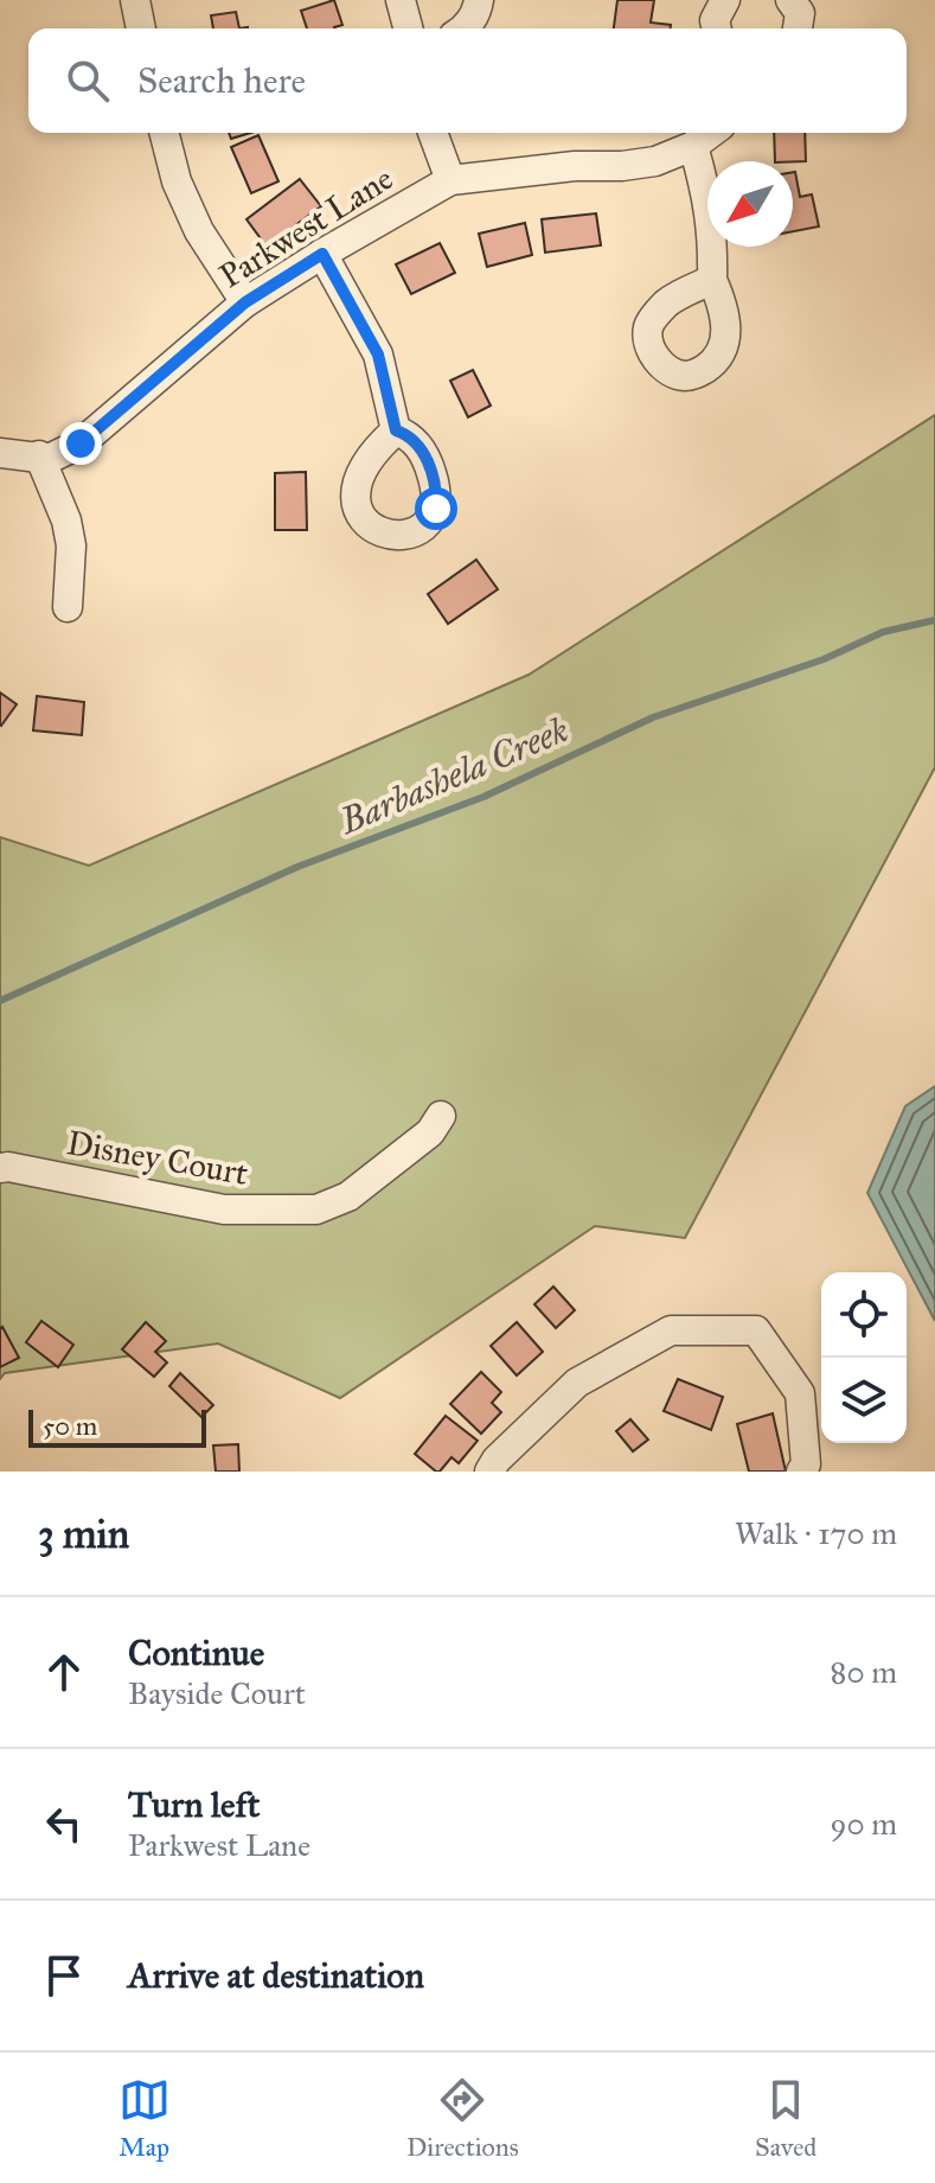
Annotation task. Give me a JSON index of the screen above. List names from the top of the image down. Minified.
{"streets":{"street":["Parkwest Lane","Disney Court"]},"water":["Barbashela Creek"],"scale_bar":"50 m","north":"bottom left","page":{"search":"Search here","scale":"50 m","heading":["3 min","Walk · 170 m"],"list":[["Continue","Bayside Court","80 m"],["Turn left","Parkwest Lane","90 m"],"Arrive at destination"],"nav":["Map","Directions","Saved"]}}
